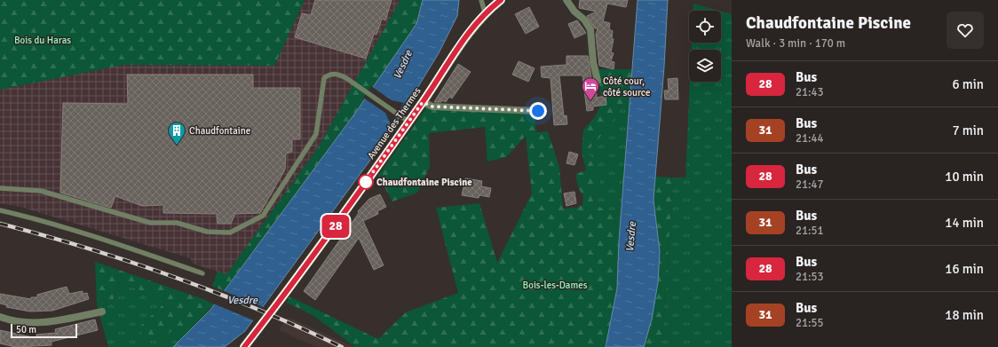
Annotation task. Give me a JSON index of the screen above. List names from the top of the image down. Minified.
{"streets":{"main road":["Avenue des Thermes"]},"water":["Vesdre"],"parks":["Bois du Haras","Bois-les-Dames"],"places":{"hotel":["Côté cour, côté source"],"building":["Chaudfontaine"],"other":["Chaudfontaine Piscine"]},"lines":["bus line 28"],"scale_bar":"50 m","page":{"on_map":"28","heading":["Chaudfontaine Piscine","Walk · 3 min · 170 m"],"list":[{"mark":"28","name":"Bus","note":"21:43","value":"6 min"},{"mark":"31","name":"Bus","note":"21:44","value":"7 min"},{"mark":"28","name":"Bus","note":"21:47","value":"10 min"},{"mark":"31","name":"Bus","note":"21:51","value":"14 min"},{"mark":"28","name":"Bus","note":"21:53","value":"16 min"},{"mark":"31","name":"Bus","note":"21:55","value":"18 min"}],"scale":"50 m"}}
